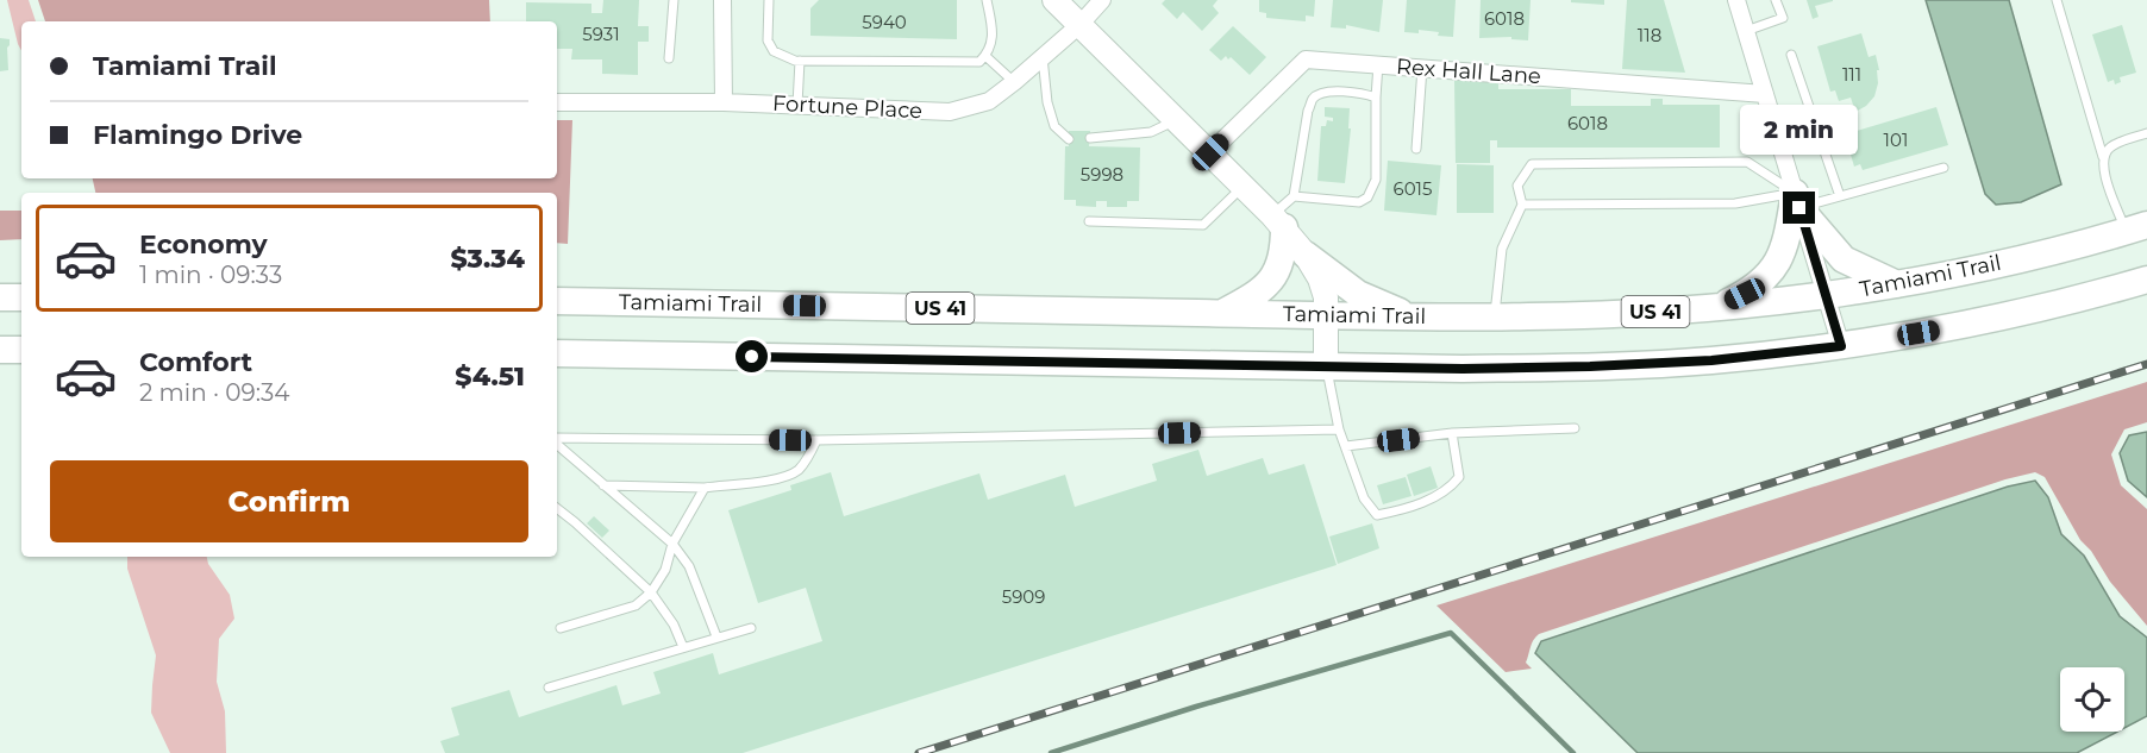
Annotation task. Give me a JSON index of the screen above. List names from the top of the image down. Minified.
{"streets":{"main road":["Tamiami Trail","US 41"],"street":["Rex Hall Lane","Fortune Place"]},"house_numbers":["6018","5940","5931","118","111","6018","101","5998","6015","5909"],"page":{"banner":["Tamiami Trail","Flamingo Drive"],"bubble":"2 min","list":[{"name":"Economy","note":"1 min · 09:33","value":"$3.34"},{"name":"Comfort","note":"2 min · 09:34","value":"$4.51"}],"buttons":"Confirm"}}
